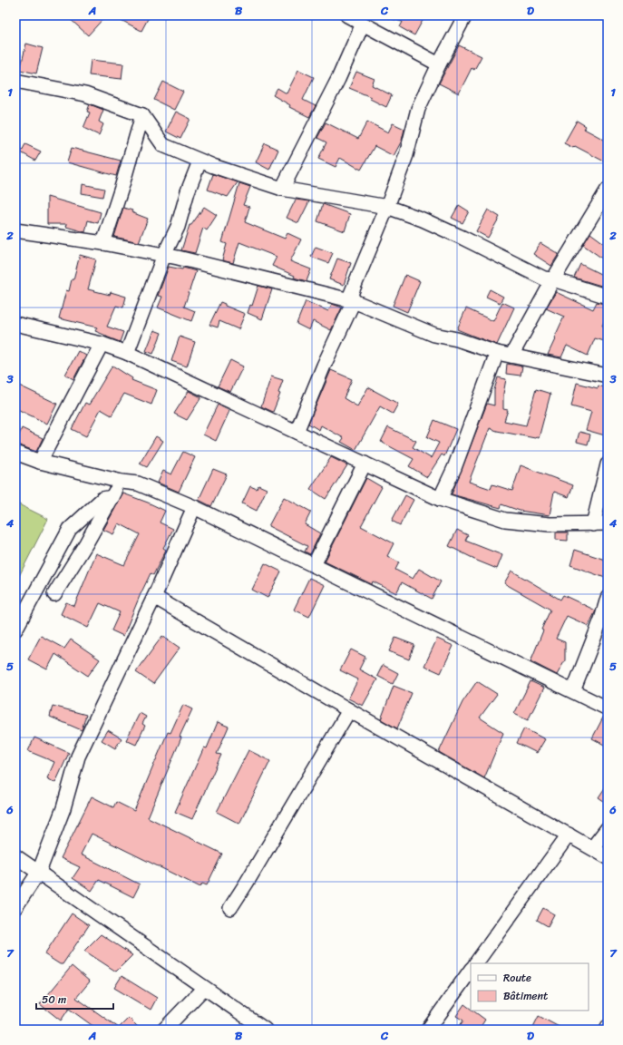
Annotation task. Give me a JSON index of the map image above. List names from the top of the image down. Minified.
{"legend":["Route","Bâtiment"],"scale_bar":"50 m","grid":{"columns":["A","B","C","D"],"rows":["1","2","3","4","5","6","7"]}}
